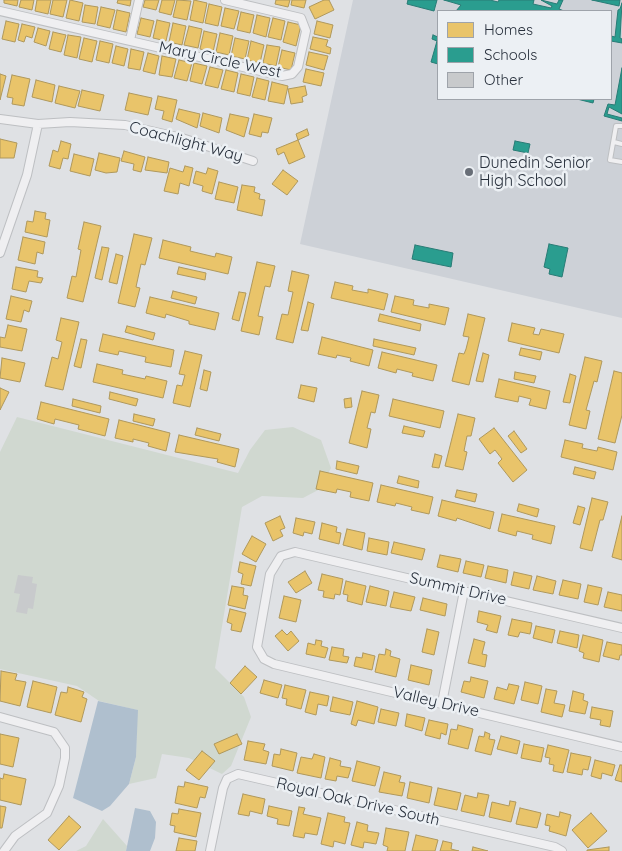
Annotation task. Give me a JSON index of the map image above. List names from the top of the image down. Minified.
{"streets":{"street":["Mary Circle West","Coachlight Way","Summit Drive","Valley Drive","Royal Oak Drive South"]},"crossings":[["Summit Drive","Valley Drive"]],"places":["Dunedin Senior High School"],"legend":["Homes","Schools","Other"]}
